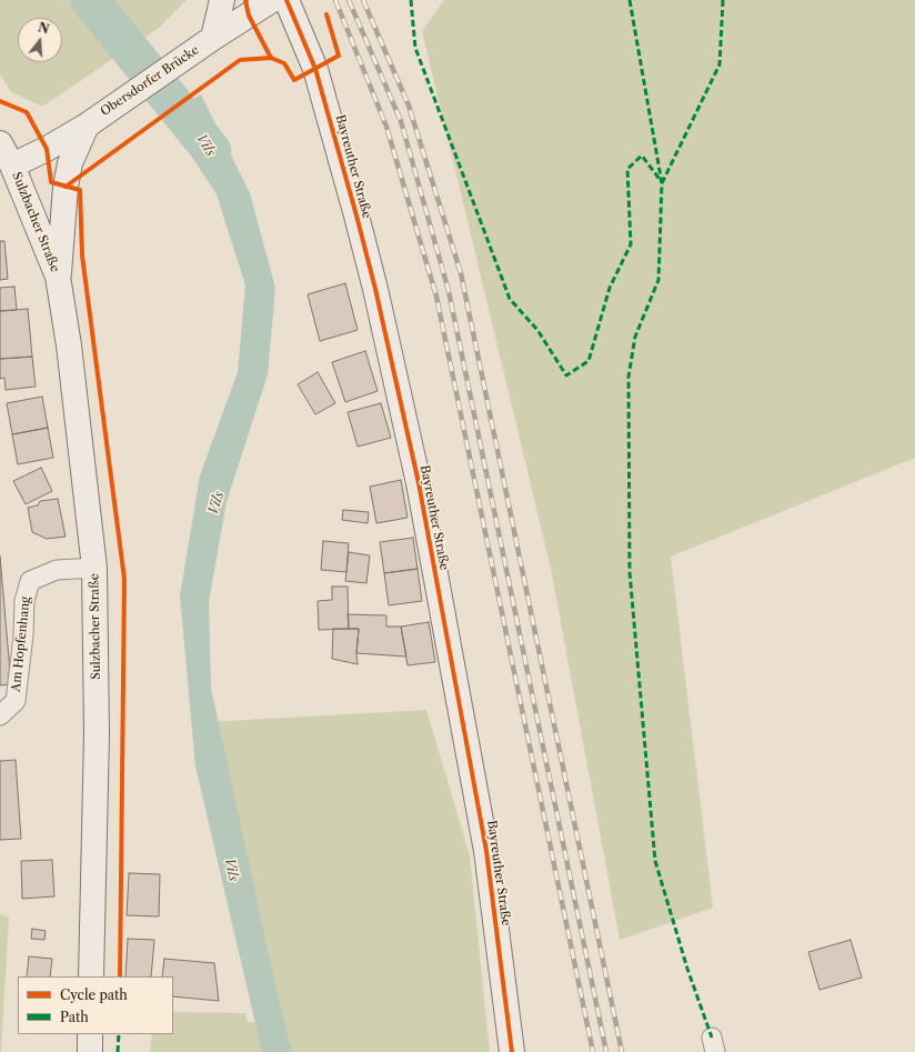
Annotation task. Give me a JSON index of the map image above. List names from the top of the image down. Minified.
{"streets":{"main road":["Obersdorfer Brücke","Bayreuther Straße","Sulzbacher Straße"],"street":["Am Hopfenhang"]},"crossings":[["Obersdorfer Brücke","Sulzbacher Straße"],["Sulzbacher Straße","Am Hopfenhang"]],"water":["Vils"],"legend":["Cycle path","Path"],"north":"top"}
